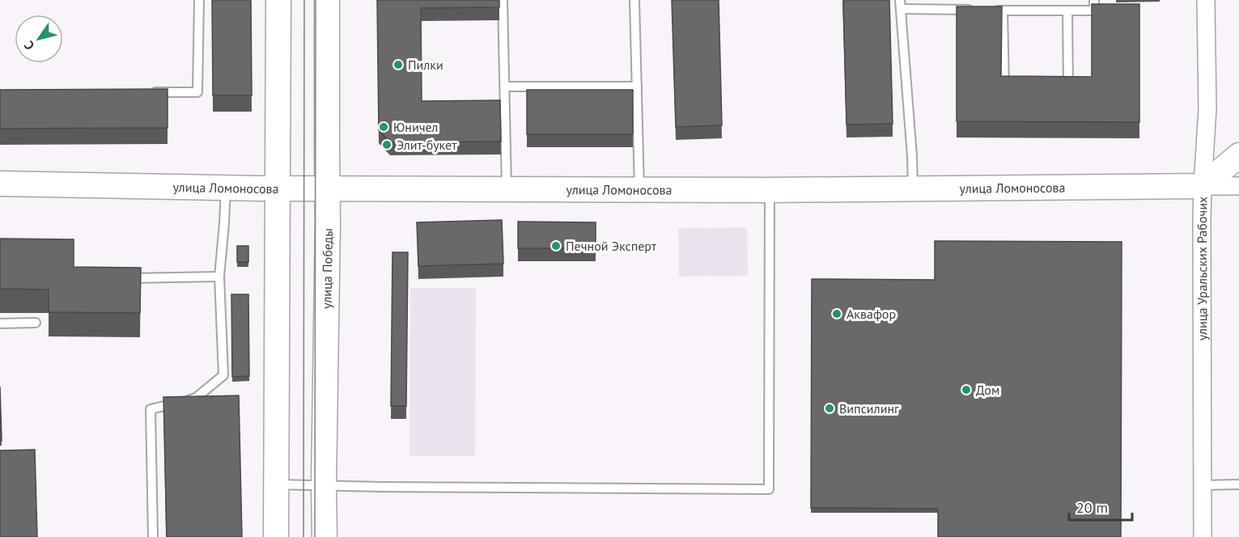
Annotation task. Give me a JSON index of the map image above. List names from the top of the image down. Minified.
{"streets":{"street":["улица Ломоносова","улица Победы","улица Уральских Рабочих"]},"crossings":[["улица Ломоносова","улица Победы"],["улица Ломоносова","улица Уральских Рабочих"]],"places":["Пилки","Юничел","Элит-букет","Печной Эксперт","Аквафор","Дом","Випсилинг"],"scale_bar":"20 m","north":"bottom left"}
